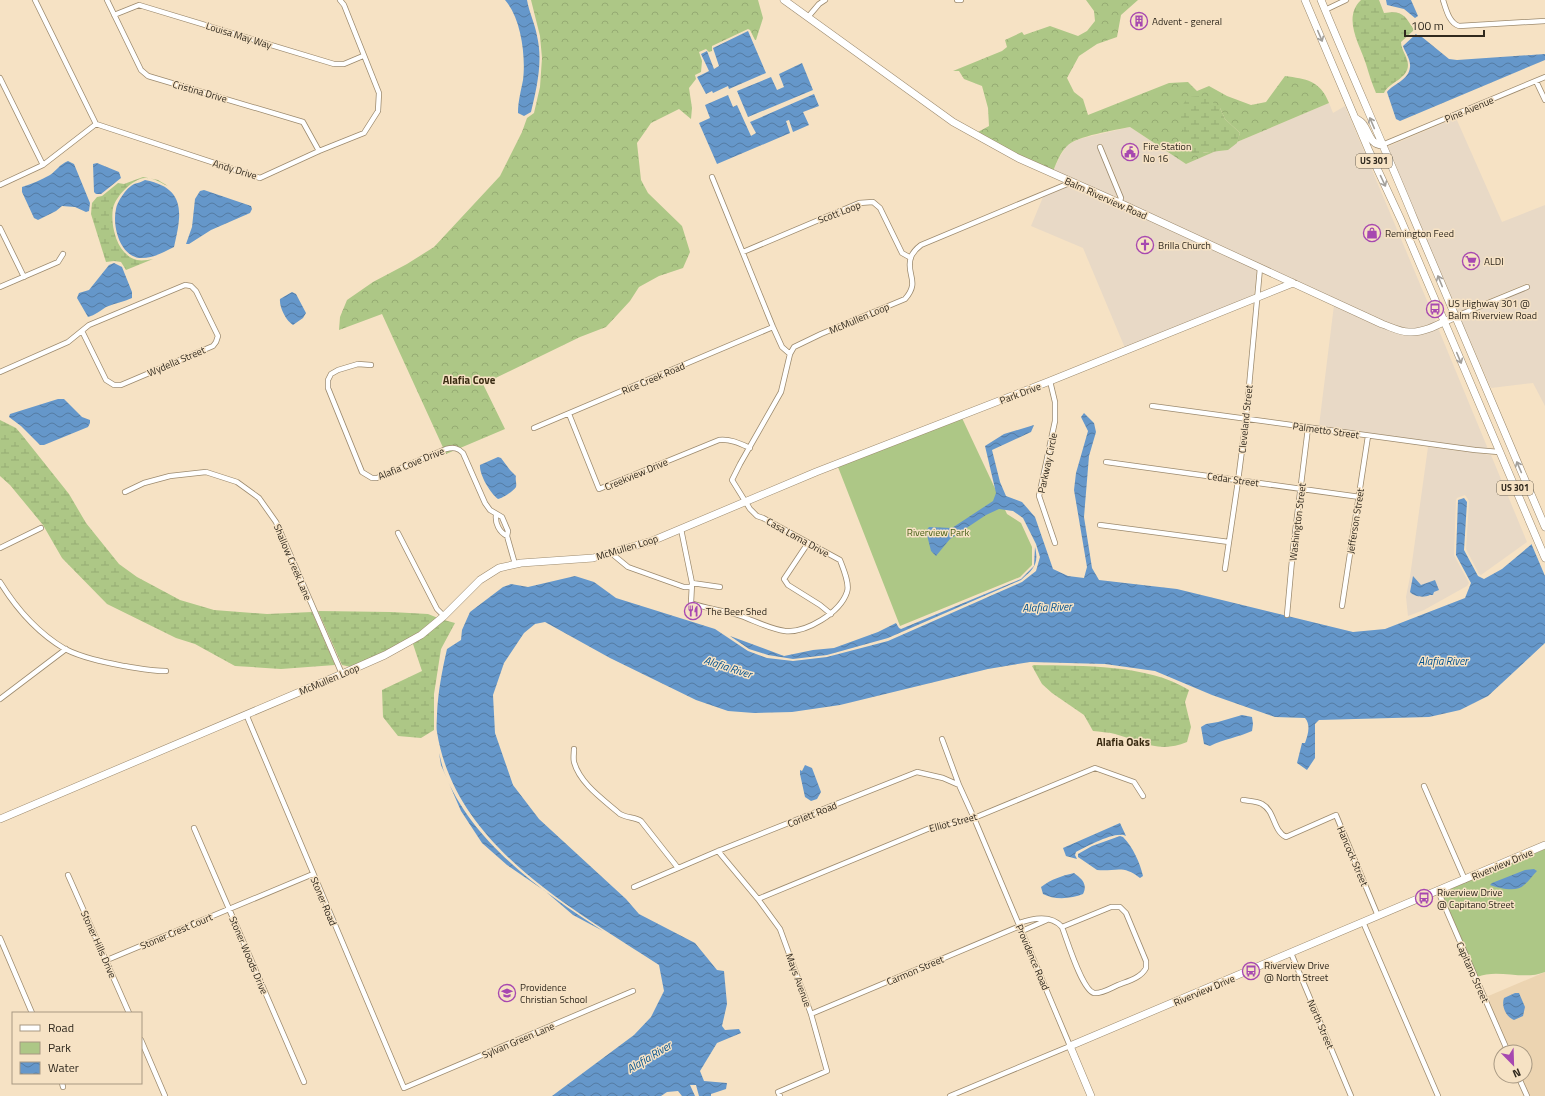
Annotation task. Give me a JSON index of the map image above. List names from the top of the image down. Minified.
{"streets":{"main road":["US 301","Balm Riverview Road","McMullen Loop","Park Drive","Riverview Drive","Providence Road"],"street":["Louisa May Way","Cristina Drive","Pine Avenue","Andy Drive","Scott Loop","Wydella Street","Rice Creek Road","Cleveland Street","Palmetto Street","Alafia Cove Drive","Parkway Circle","Creekview Drive","Cedar Street","Jefferson Street","Washington Street","Casa Loma Drive","Shallow Creek Lane","Corlett Road","Elliot Street","Hancock Street","Stoner Road","Stoner Crest Court","Stoner Hills Drive","Stoner Woods Drive","Carmon Street","Capitano Street","Mays Avenue","North Street","Sylvan Green Lane"]},"crossings":[["Louisa May Way","Cristina Drive"],["Louisa May Way","Andy Drive"],["Cristina Drive","Andy Drive"],["Pine Avenue","US 301"],["US 301","Balm Riverview Road"],["US 301","Palmetto Street"],["Balm Riverview Road","Park Drive"],["Balm Riverview Road","Cleveland Street"],["Scott Loop","McMullen Loop"],["McMullen Loop","Park Drive"],["McMullen Loop","Casa Loma Drive"],["McMullen Loop","Shallow Creek Lane"],["McMullen Loop","Stoner Road"],["Rice Creek Road","Creekview Drive"],["Park Drive","Cleveland Street"],["Park Drive","Parkway Circle"],["Park Drive","Casa Loma Drive"],["Cleveland Street","Palmetto Street"],["Cleveland Street","Cedar Street"],["Palmetto Street","Jefferson Street"],["Palmetto Street","Washington Street"],["Cedar Street","Jefferson Street"],["Cedar Street","Washington Street"],["Corlett Road","Mays Avenue"],["Elliot Street","Providence Road"],["Elliot Street","Mays Avenue"],["Hancock Street","Riverview Drive"],["Riverview Drive","Providence Road"],["Riverview Drive","Capitano Street"],["Riverview Drive","North Street"],["Stoner Road","Stoner Crest Court"],["Stoner Road","Sylvan Green Lane"],["Stoner Crest Court","Stoner Hills Drive"],["Stoner Crest Court","Stoner Woods Drive"],["Providence Road","Carmon Street"],["Carmon Street","Mays Avenue"]],"districts":["Alafia Cove","Alafia Oaks"],"water":["Alafia River"],"parks":["Riverview Park"],"places":{"building":["Advent - general"],"public building":["Fire Station No 16"],"shop":["Remington Feed"],"church":["Brilla Church"],"supermarket":["ALDI"],"bus stop":["US Highway 301 @ Balm Riverview Road","Riverview Drive @ Capitano Street","Riverview Drive @ North Street"],"restaurant":["The Beer Shed"],"school or university":["Providence Christian School"]},"legend":["Road","Park","Water"],"scale_bar":"100 m","north":"bottom right"}
